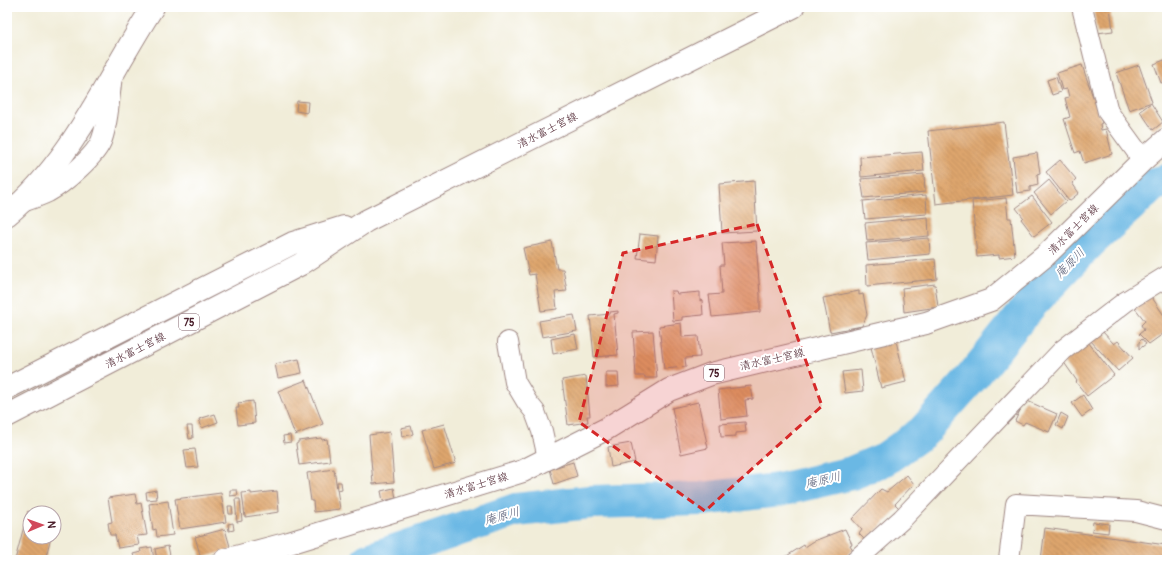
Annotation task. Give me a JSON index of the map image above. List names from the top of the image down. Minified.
{"streets":{"main road":["清水富士宮線","75"]},"water":["庵原川"],"north":"right"}
